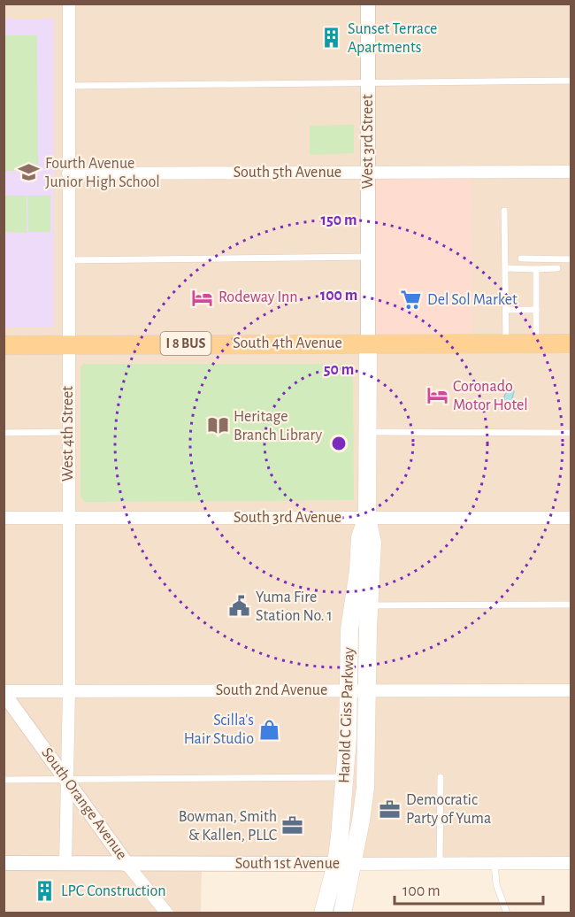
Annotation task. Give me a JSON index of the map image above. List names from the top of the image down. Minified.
{"streets":{"main road":["I 8 BUS","South 4th Avenue","Harold C Giss Parkway"],"street":["West 3rd Street","South 5th Avenue","West 4th Street","South 3rd Avenue","South 2nd Avenue","South Orange Avenue","South 1st Avenue"]},"crossings":[["West 3rd Street","South 5th Avenue"],["West 3rd Street","South 4th Avenue"],["West 3rd Street","Harold C Giss Parkway"],["South 5th Avenue","West 4th Street"],["South 4th Avenue","West 4th Street"],["South 4th Avenue","Harold C Giss Parkway"],["West 4th Street","South 3rd Avenue"],["West 4th Street","South 2nd Avenue"],["West 4th Street","South Orange Avenue"],["West 4th Street","South 1st Avenue"],["South 3rd Avenue","Harold C Giss Parkway"],["South 2nd Avenue","Harold C Giss Parkway"],["South 2nd Avenue","South Orange Avenue"],["Harold C Giss Parkway","South 1st Avenue"],["South Orange Avenue","South 1st Avenue"]],"places":{"building":["Sunset Terrace Apartments","LPC Construction"],"school or university":["Fourth Avenue Junior High School"],"hotel":["Rodeway Inn","Coronado Motor Hotel"],"supermarket":["Del Sol Market"],"library":["Heritage Branch Library"],"public building":["Yuma Fire Station No. 1"],"shop":["Scilla's Hair Studio"],"office":["Democratic Party of Yuma","Bowman, Smith & Kallen, PLLC"]},"scale_bar":"100 m","rings":["150 m","100 m","50 m"]}
